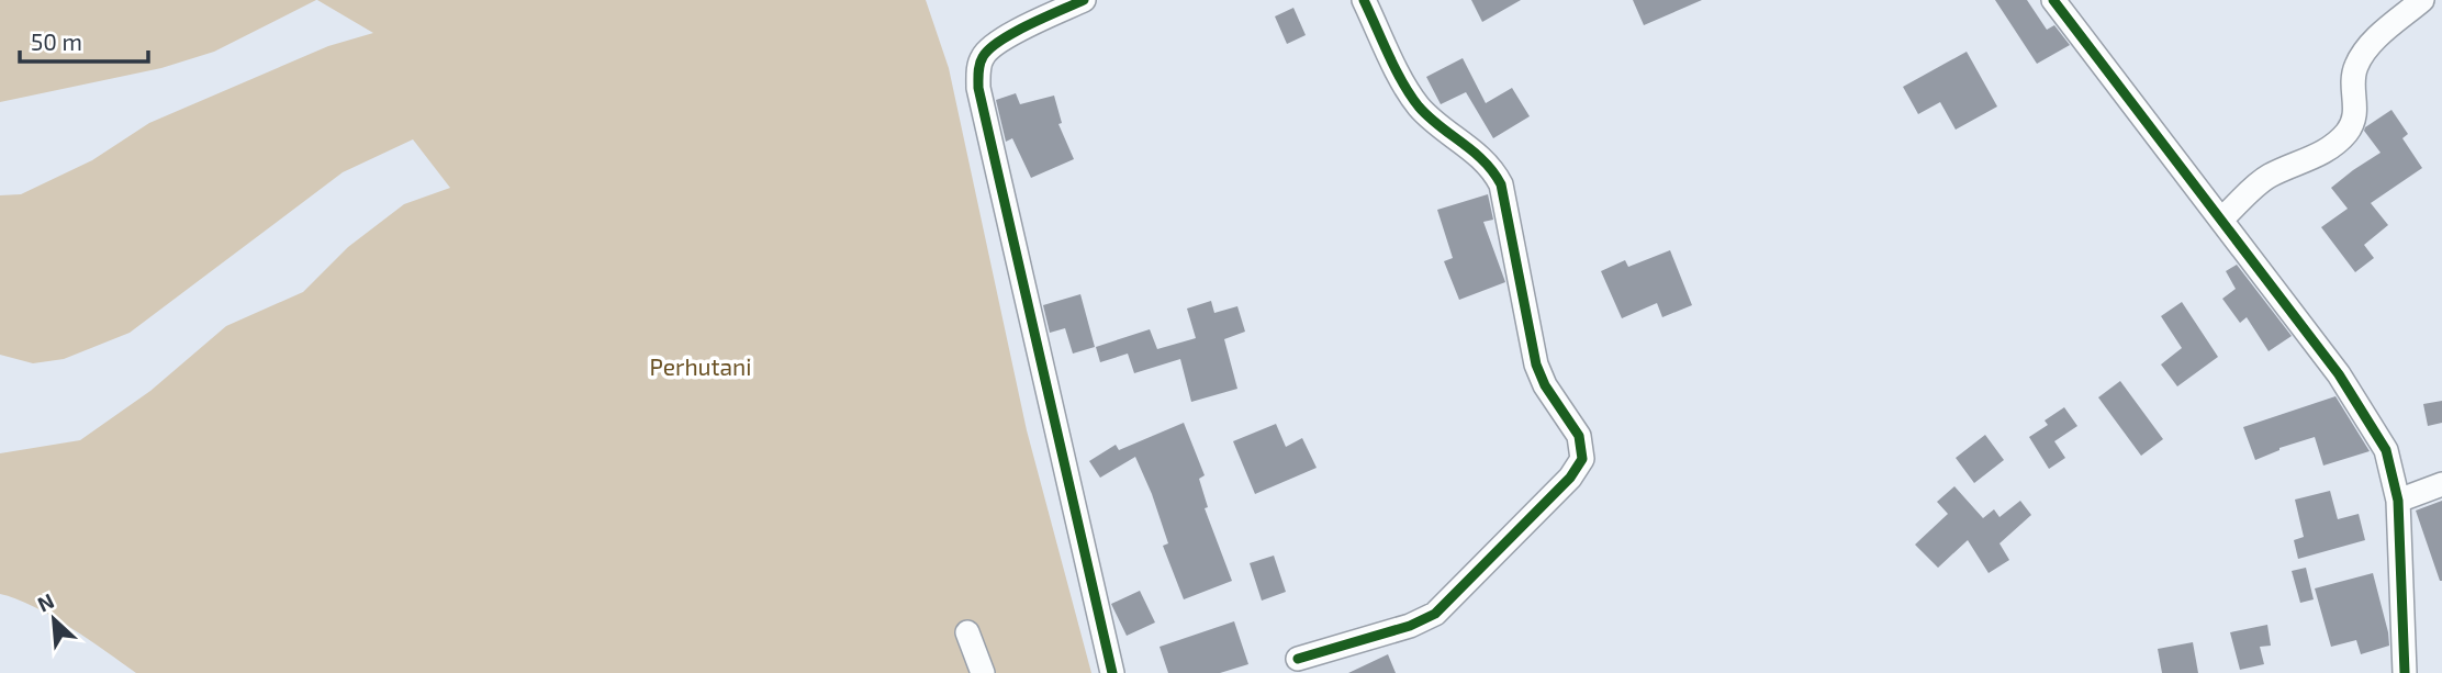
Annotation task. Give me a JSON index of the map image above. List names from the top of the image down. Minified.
{"parks":["Perhutani"],"scale_bar":"50 m","north":"top left"}
